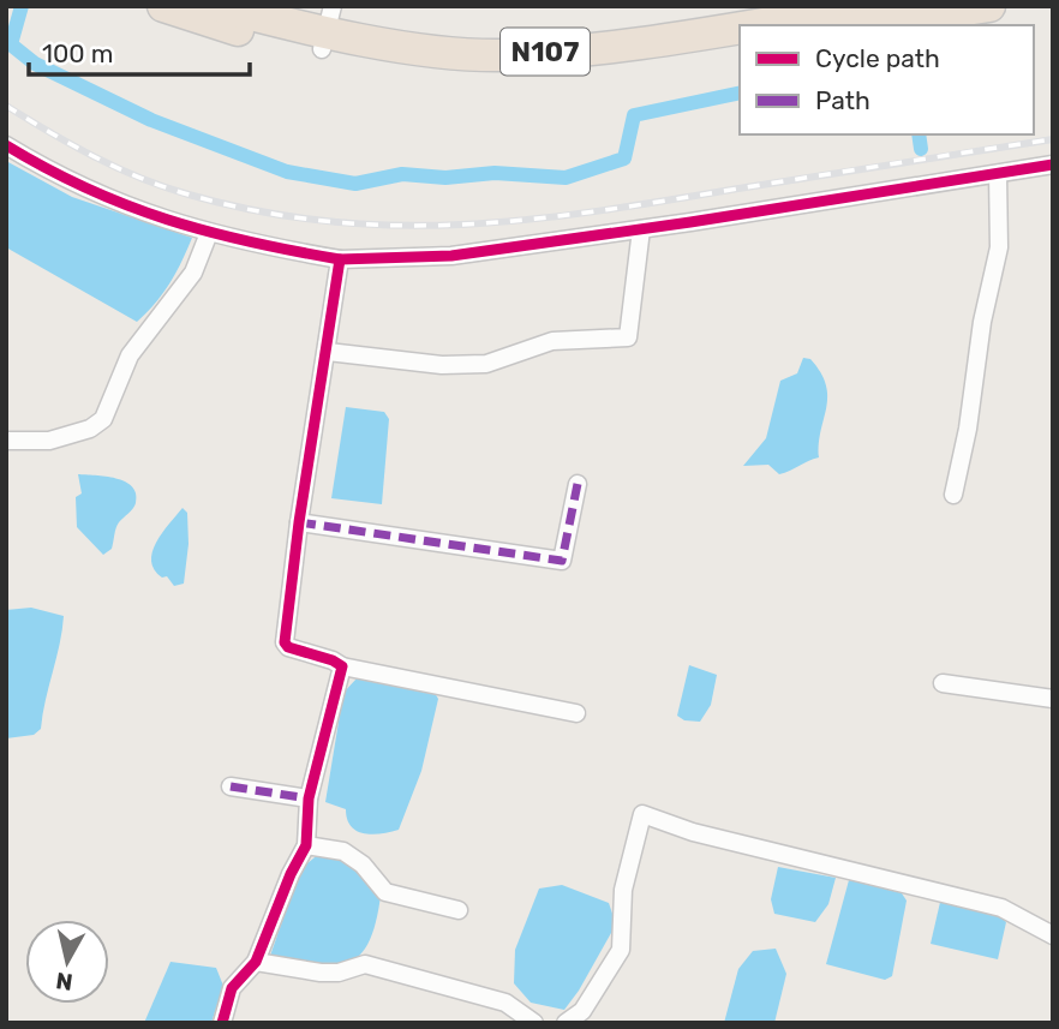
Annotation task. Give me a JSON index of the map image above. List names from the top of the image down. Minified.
{"streets":{"highway":["N107"]},"legend":["Cycle path","Path"],"scale_bar":"100 m","north":"bottom"}
